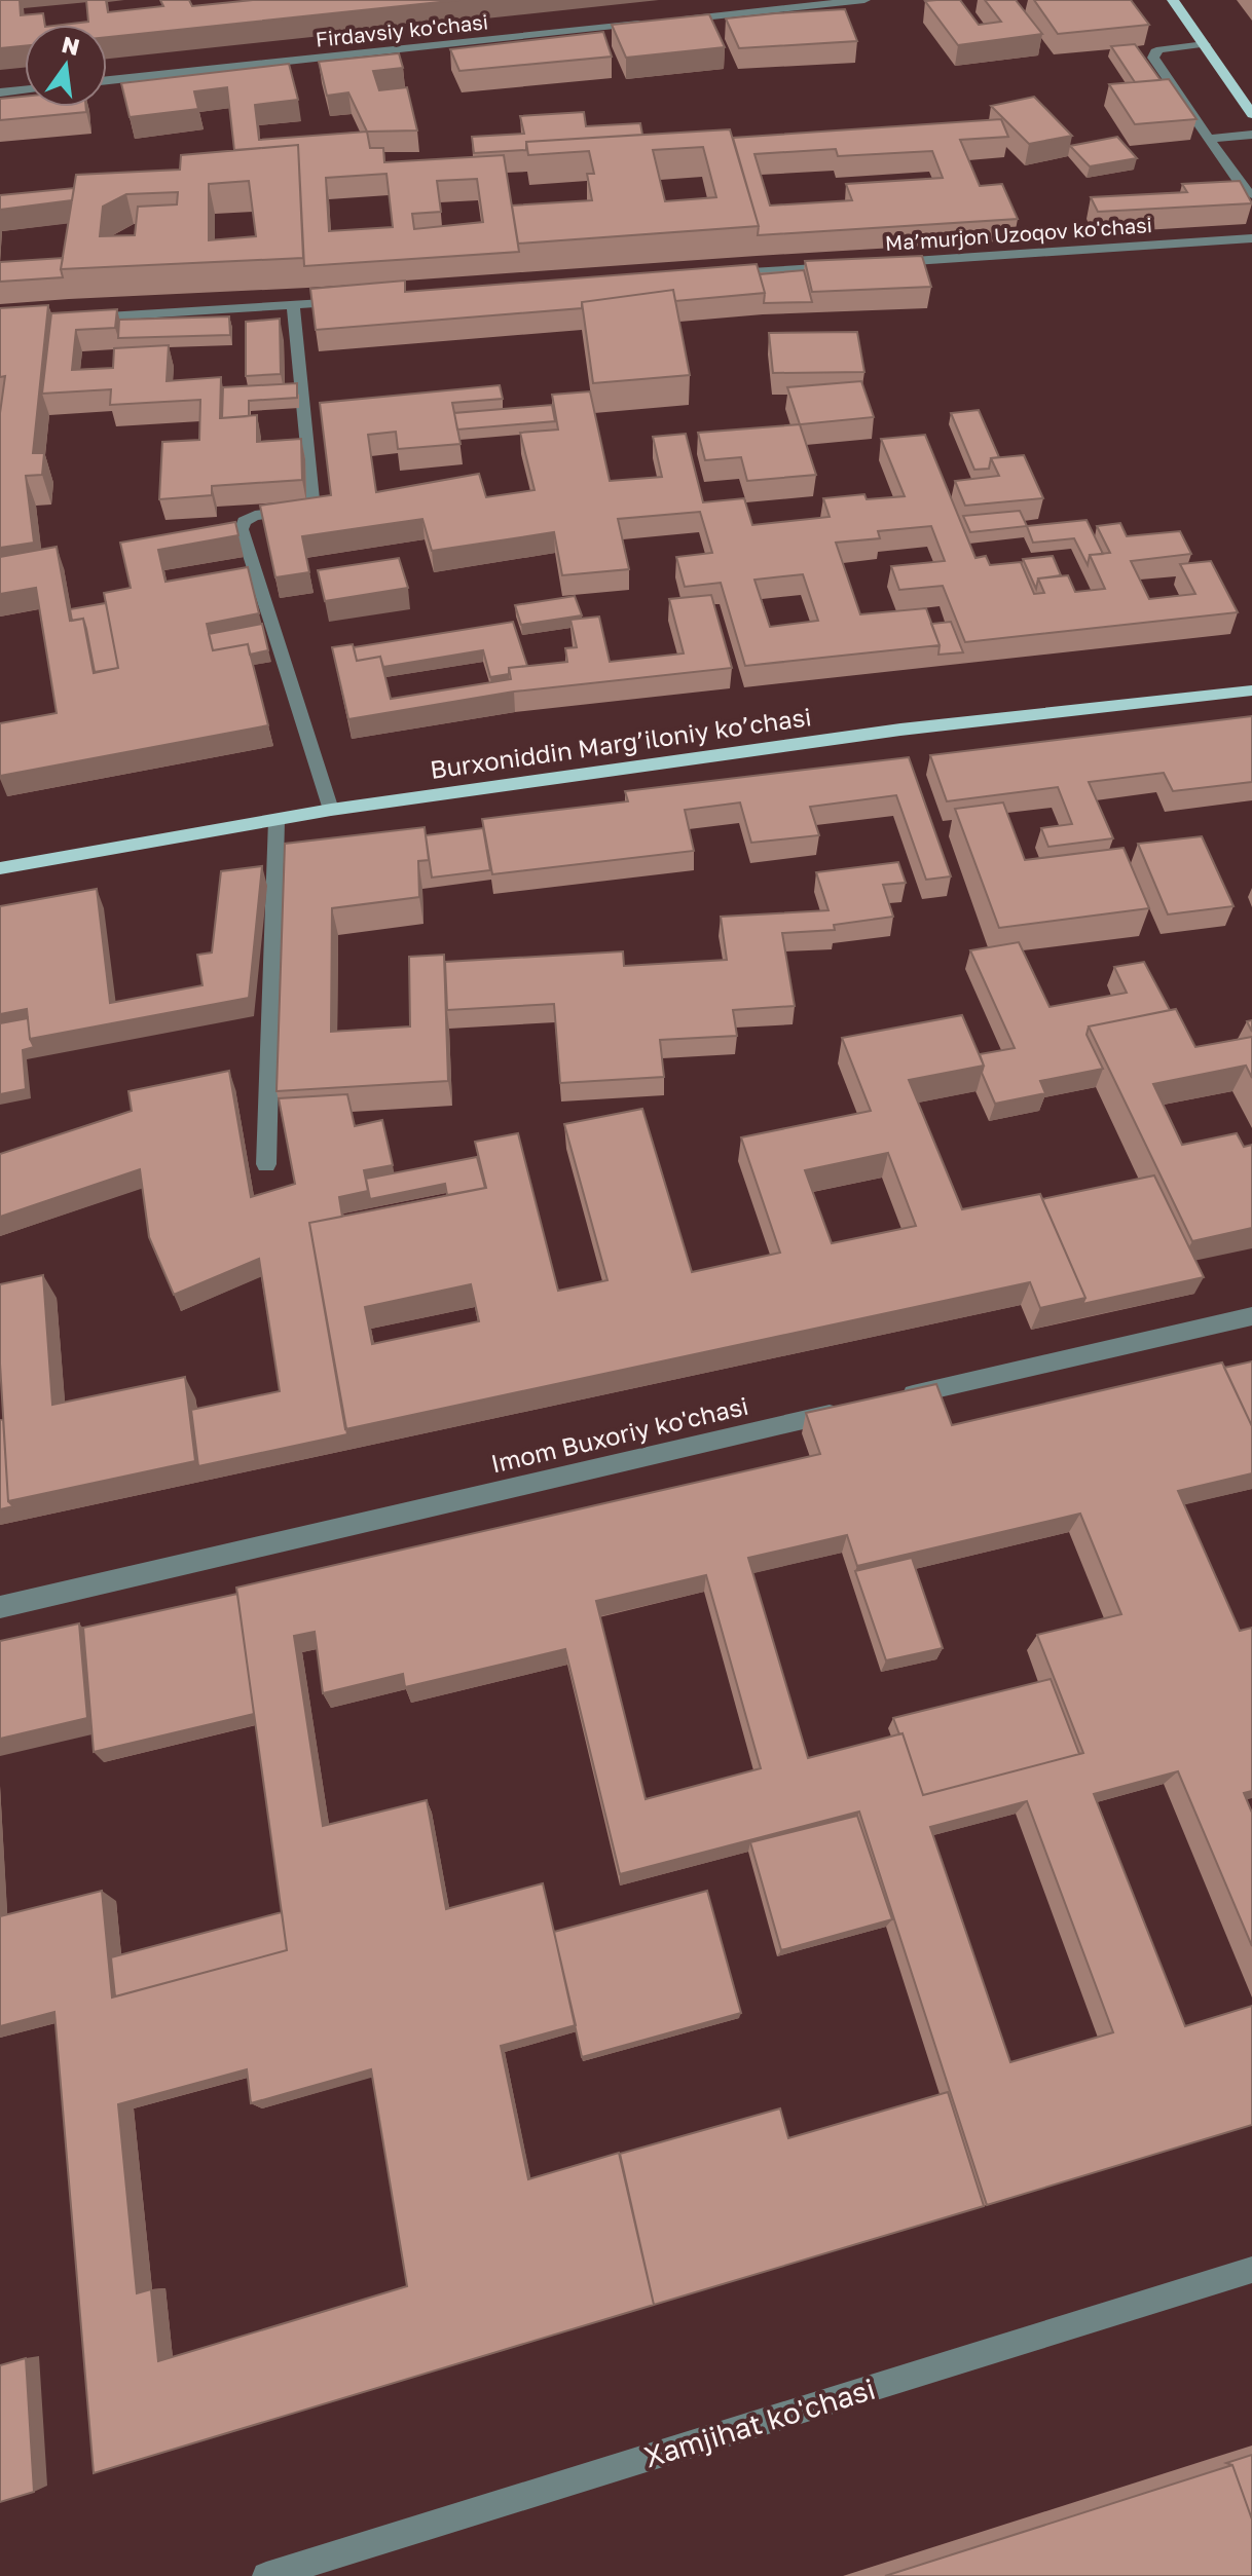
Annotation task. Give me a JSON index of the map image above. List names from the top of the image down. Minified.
{"streets":{"main road":["Burxoniddin Marg’iloniy ko’chasi"],"street":["Firdavsiy ko'chasi","Maʼmurjon Uzoqov ko'chasi","Imom Buxoriy ko'chasi","Xamjihat ko'chasi"]},"north":"top"}
